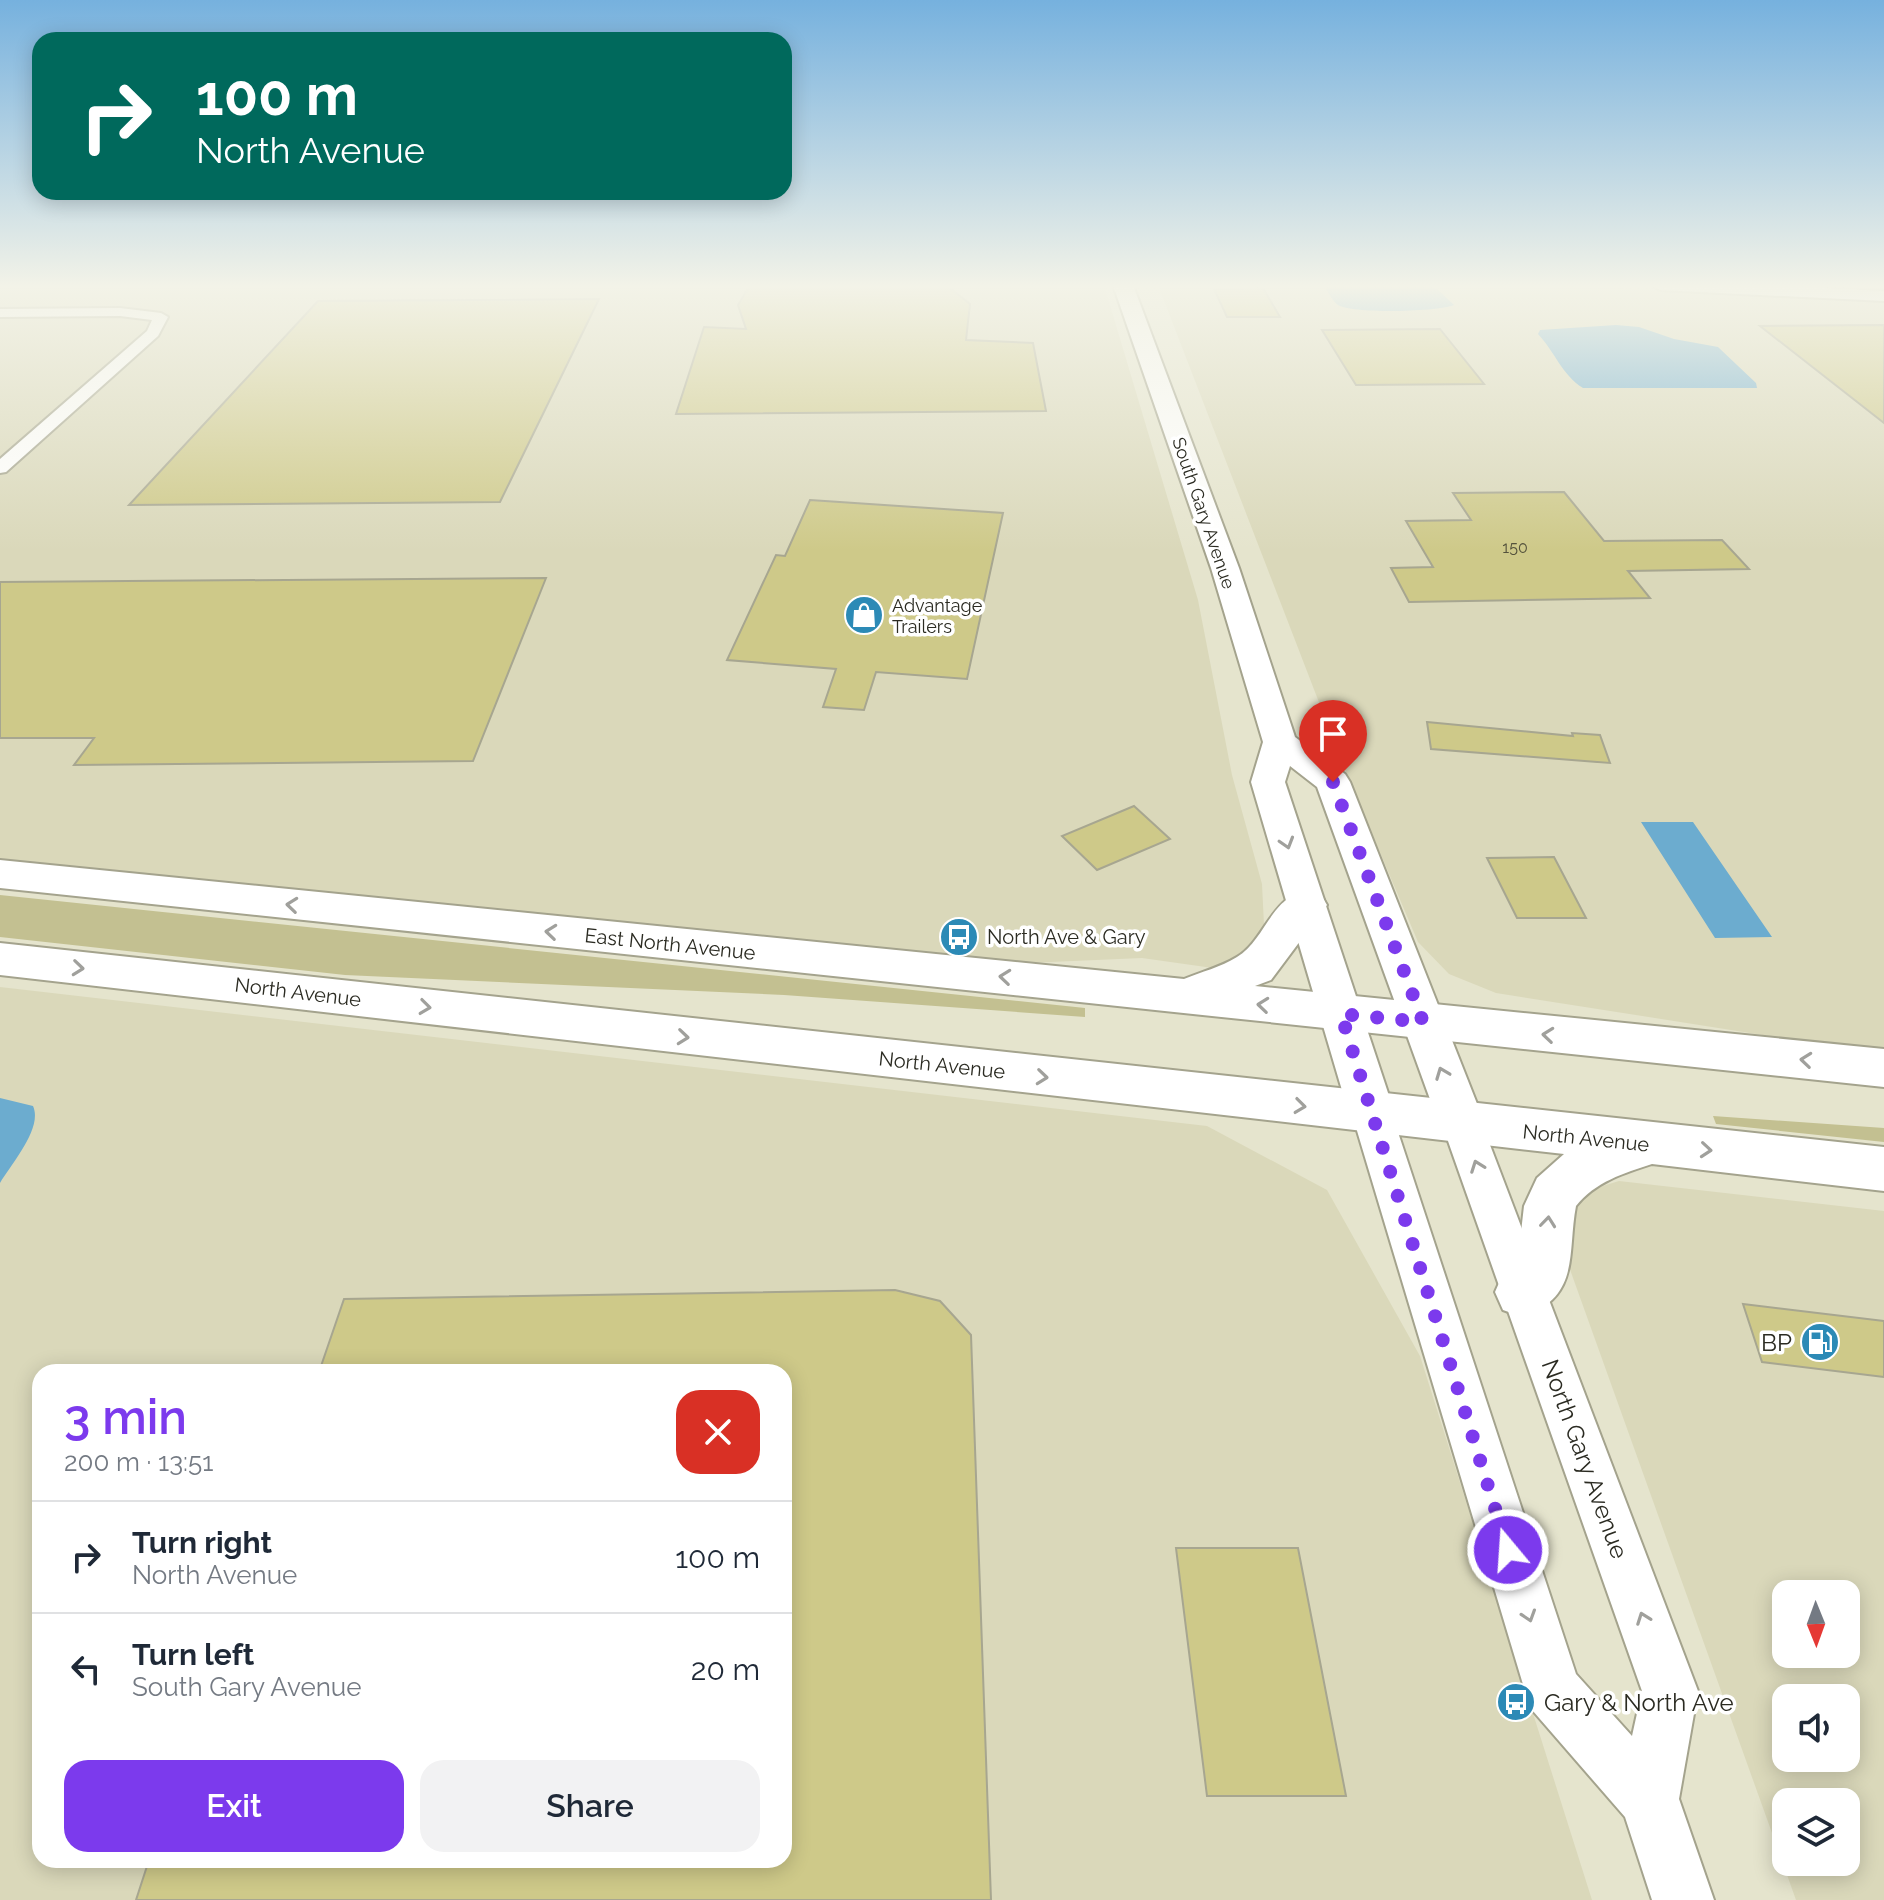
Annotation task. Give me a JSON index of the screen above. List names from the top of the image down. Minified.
{"streets":{"main road":["South Gary Avenue","East North Avenue","North Avenue","North Gary Avenue"]},"crossings":[["East North Avenue","North Gary Avenue"],["North Avenue","North Gary Avenue"]],"one_way":["East North Avenue","North Avenue"],"places":{"shop":["Advantage Trailers"],"bus stop":["North Ave & Gary","Gary & North Ave"],"fuel station":["BP"]},"house_numbers":["150"],"north":"bottom","page":{"turn":["100 m","North Avenue"],"heading":["3 min","200 m · 13:51"],"list":[{"name":"Turn right","note":"North Avenue","value":"100 m"},{"name":"Turn left","note":"South Gary Avenue","value":"20 m"}],"buttons":["Exit","Share"]}}
